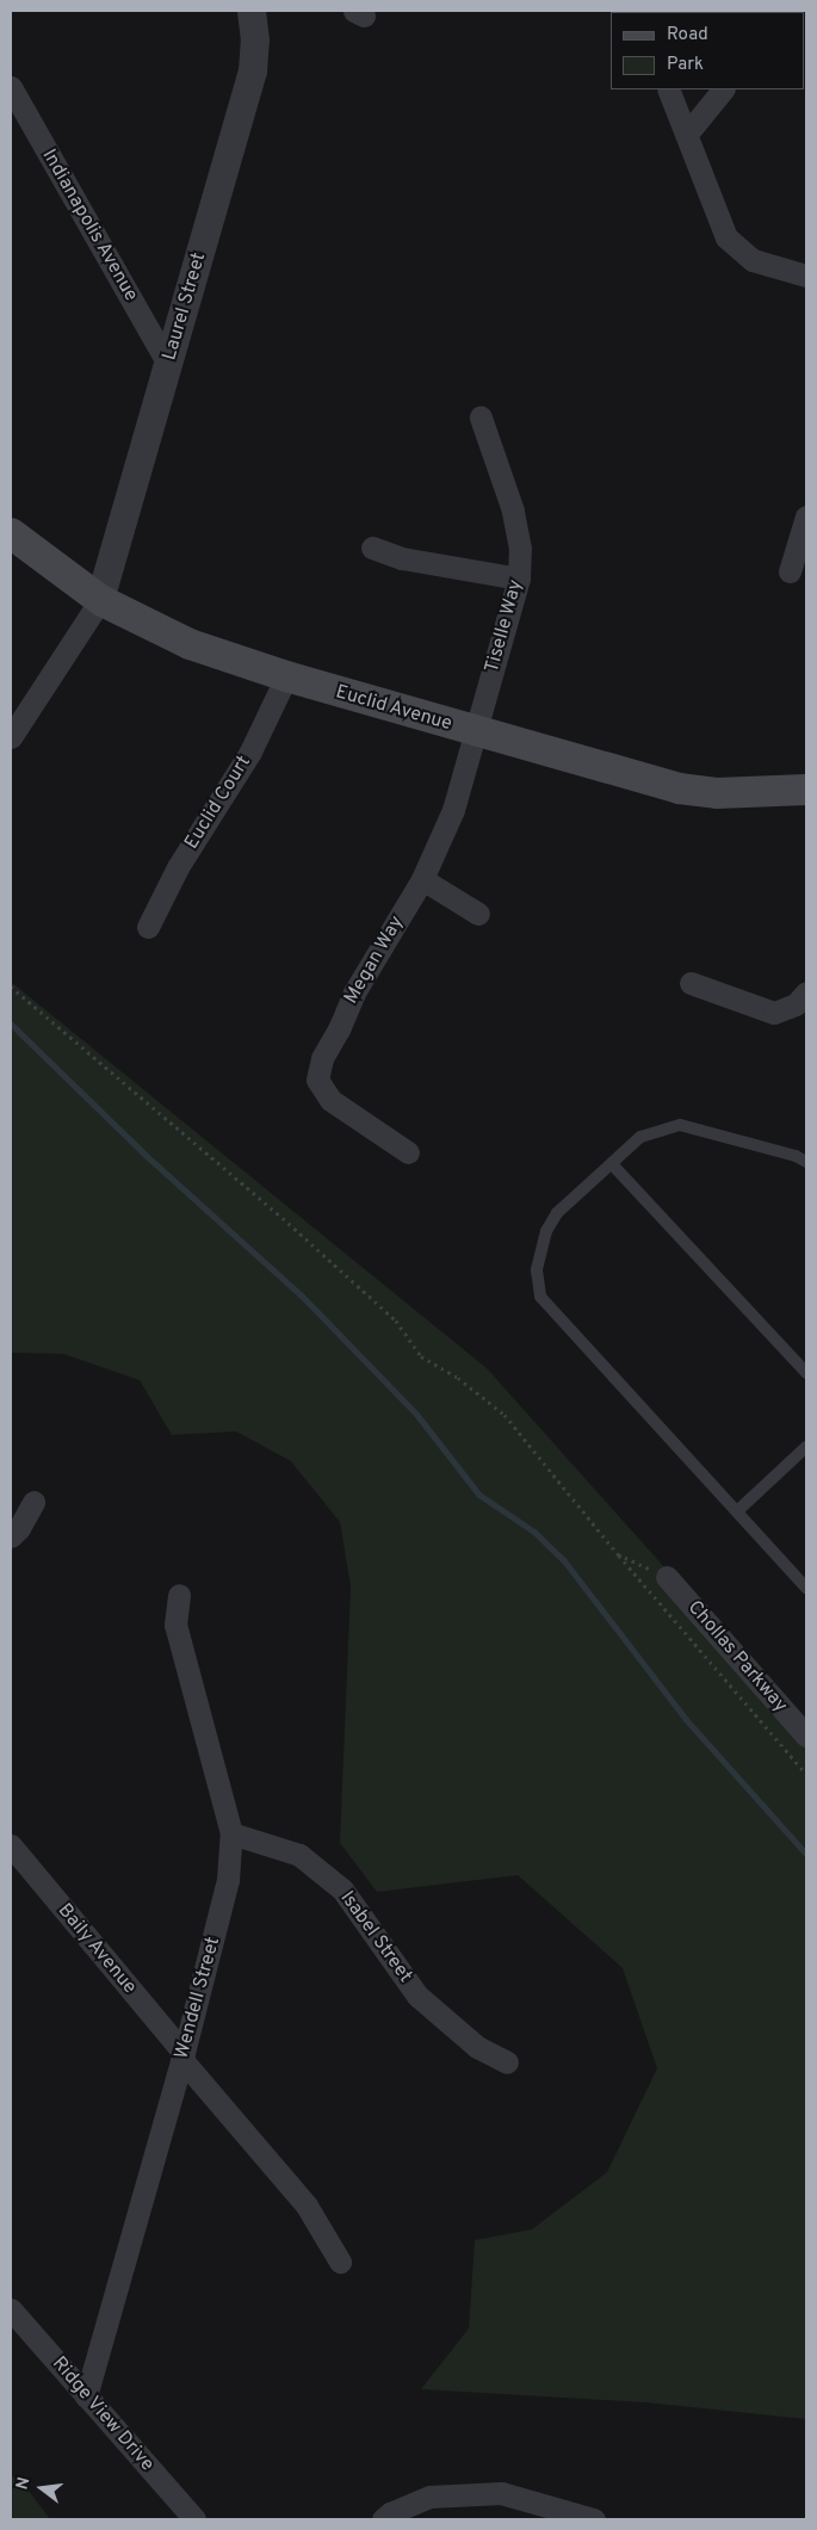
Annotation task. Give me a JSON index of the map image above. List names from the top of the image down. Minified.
{"streets":{"main road":["Euclid Avenue"],"street":["Indianapolis Avenue","Laurel Street","Tiselle Way","Euclid Court","Megan Way","Chollas Parkway","Isabel Street","Baily Avenue","Wendell Street","Ridge View Drive"]},"crossings":[["Indianapolis Avenue","Laurel Street"],["Laurel Street","Euclid Avenue"],["Tiselle Way","Euclid Avenue"],["Tiselle Way","Megan Way"],["Euclid Avenue","Euclid Court"],["Euclid Avenue","Megan Way"],["Isabel Street","Wendell Street"],["Baily Avenue","Wendell Street"],["Wendell Street","Ridge View Drive"]],"legend":["Road","Park"],"north":"left"}
